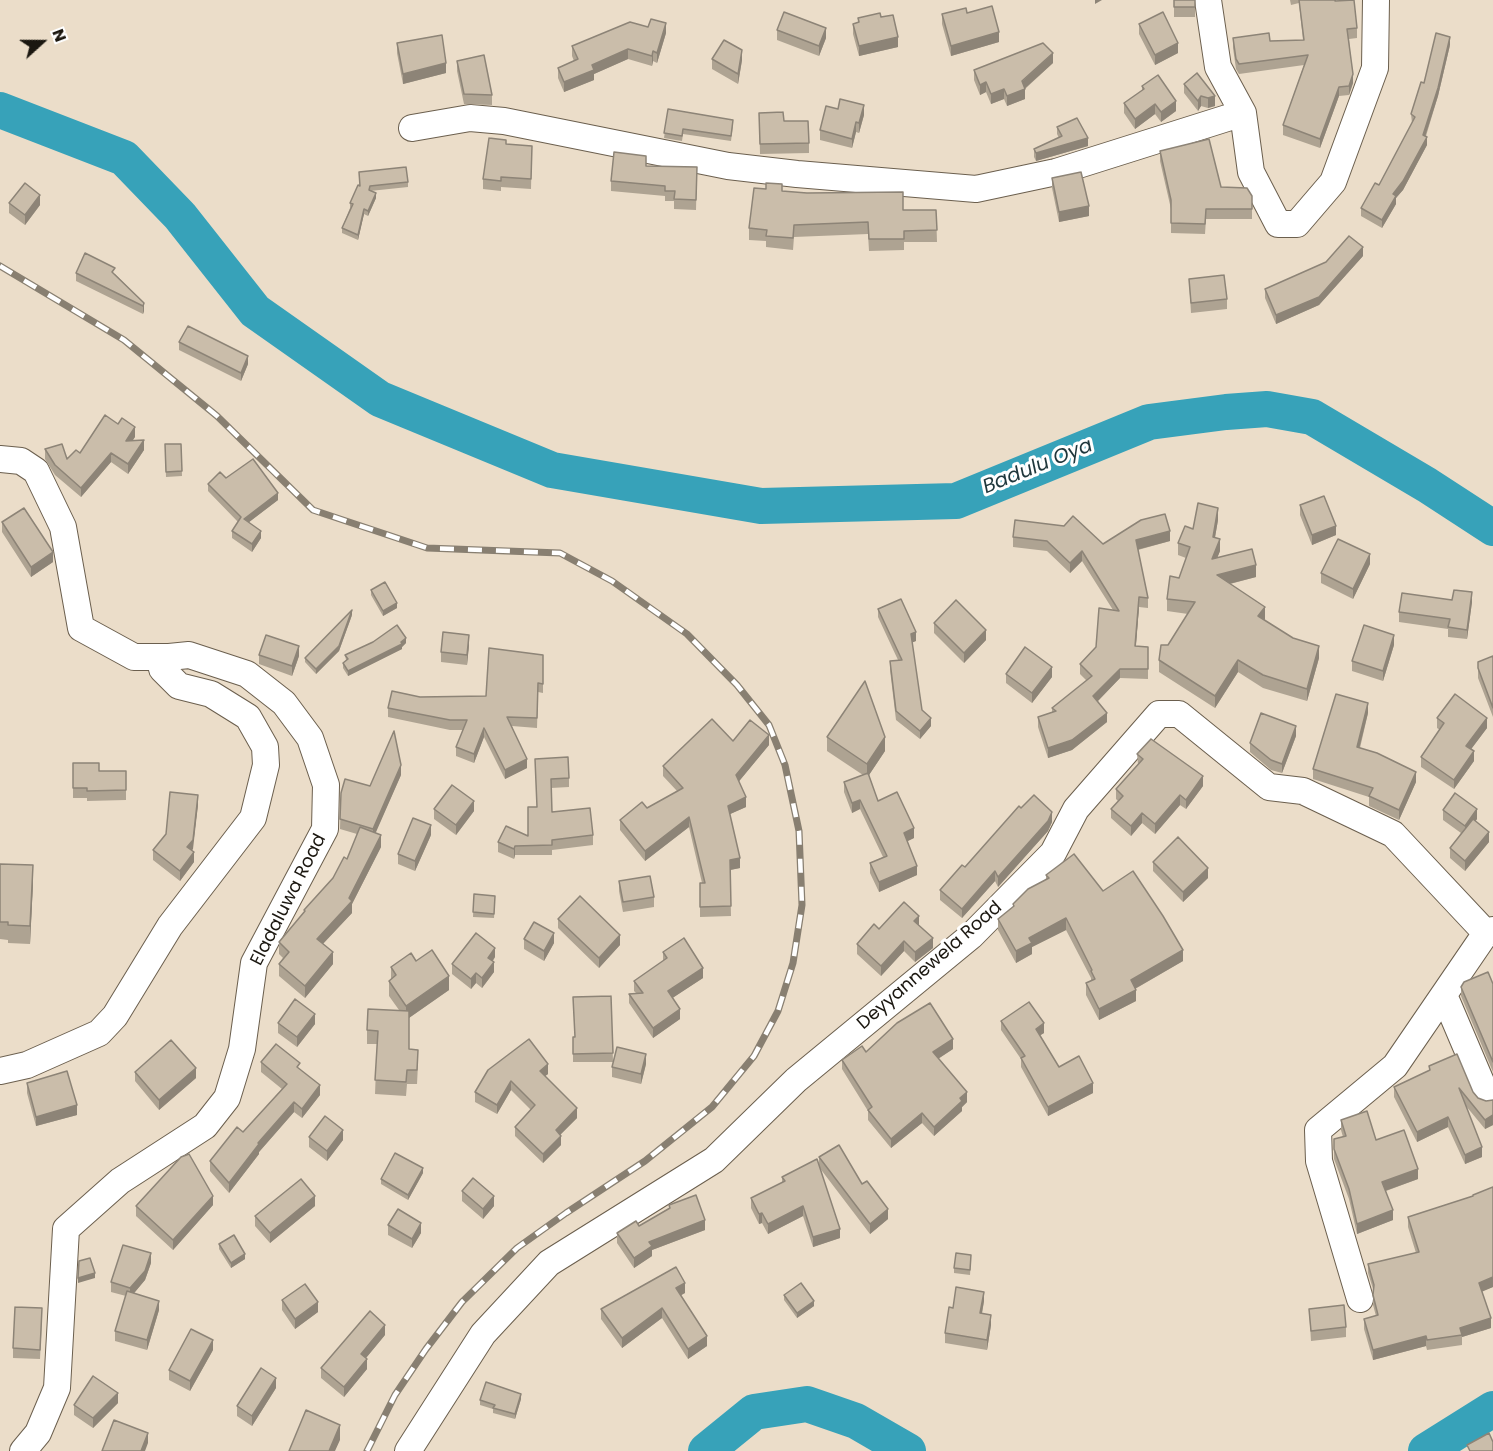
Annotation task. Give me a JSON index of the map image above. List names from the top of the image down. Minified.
{"streets":{"street":["Eladaluwa Road","Deyyannewela Road"]},"water":["Badulu Oya"],"north":"right"}
